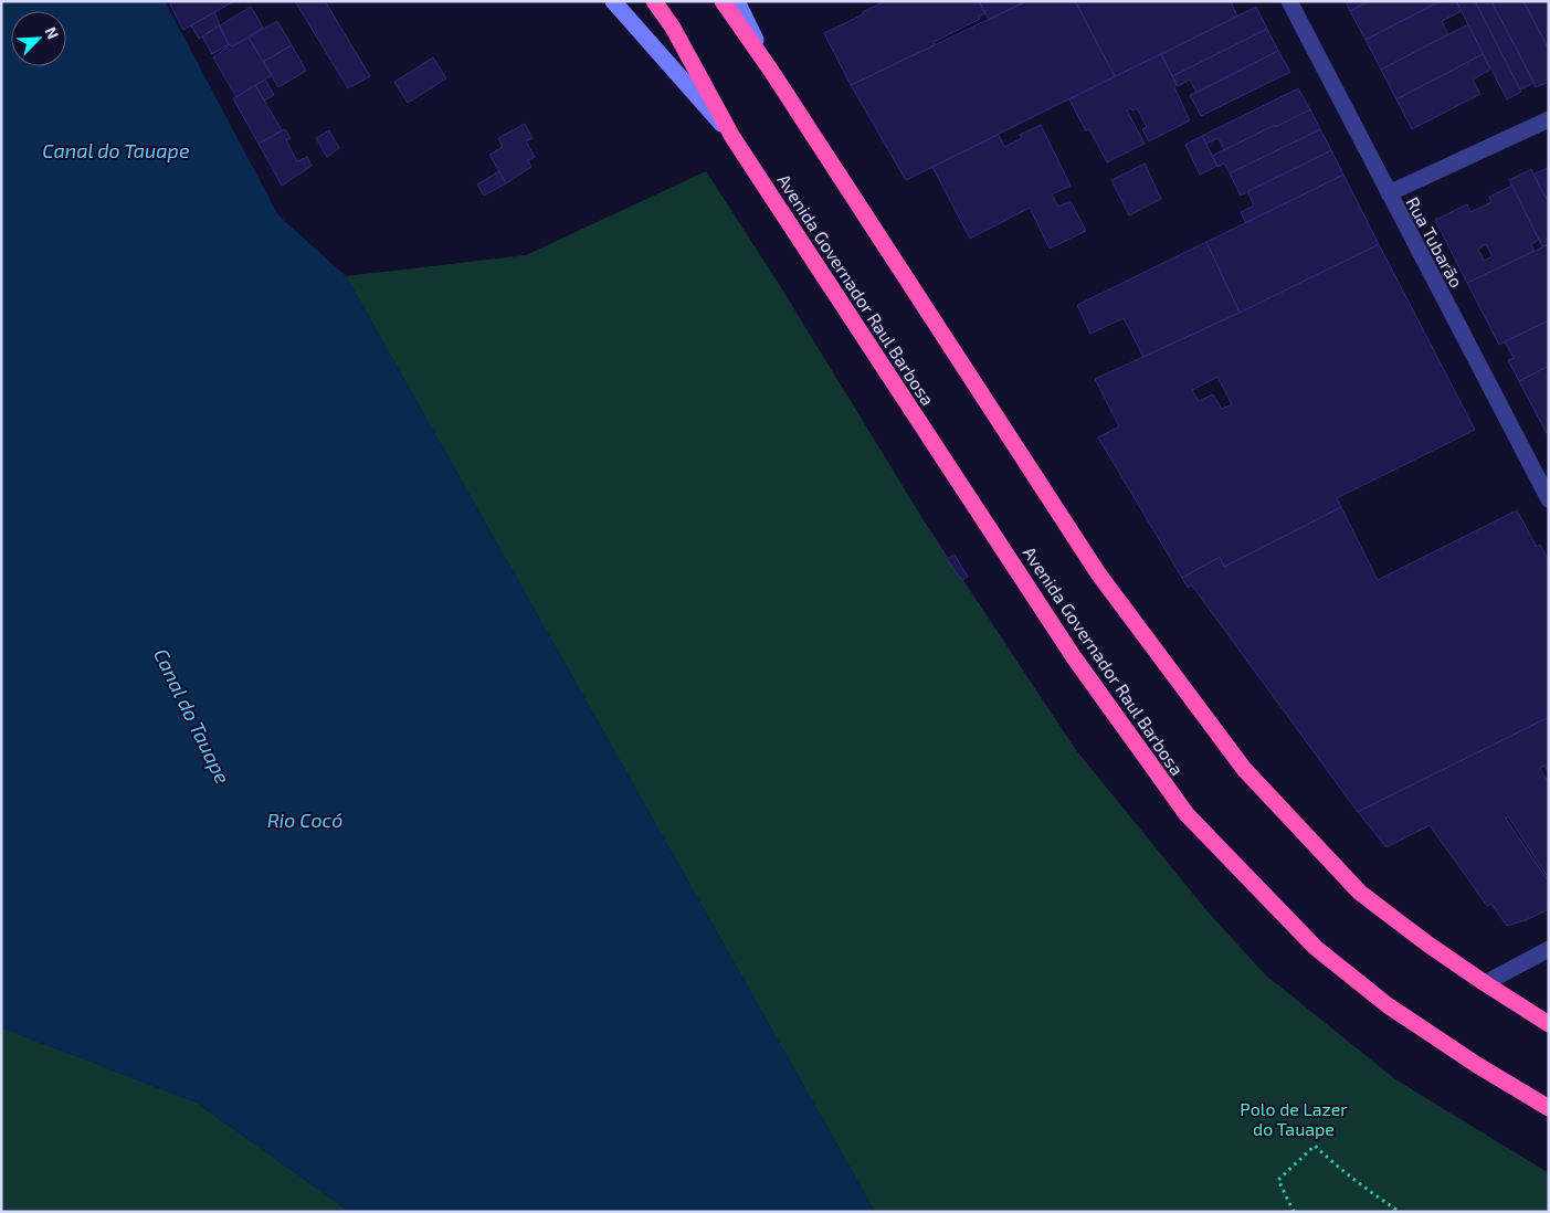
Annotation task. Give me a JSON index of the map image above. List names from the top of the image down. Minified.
{"streets":{"highway":["Avenida Governador Raul Barbosa"],"street":["Rua Tubarão"]},"water":["Canal do Tauape","Rio Cocó"],"parks":["Polo de Lazer do Tauape"],"north":"top right"}
